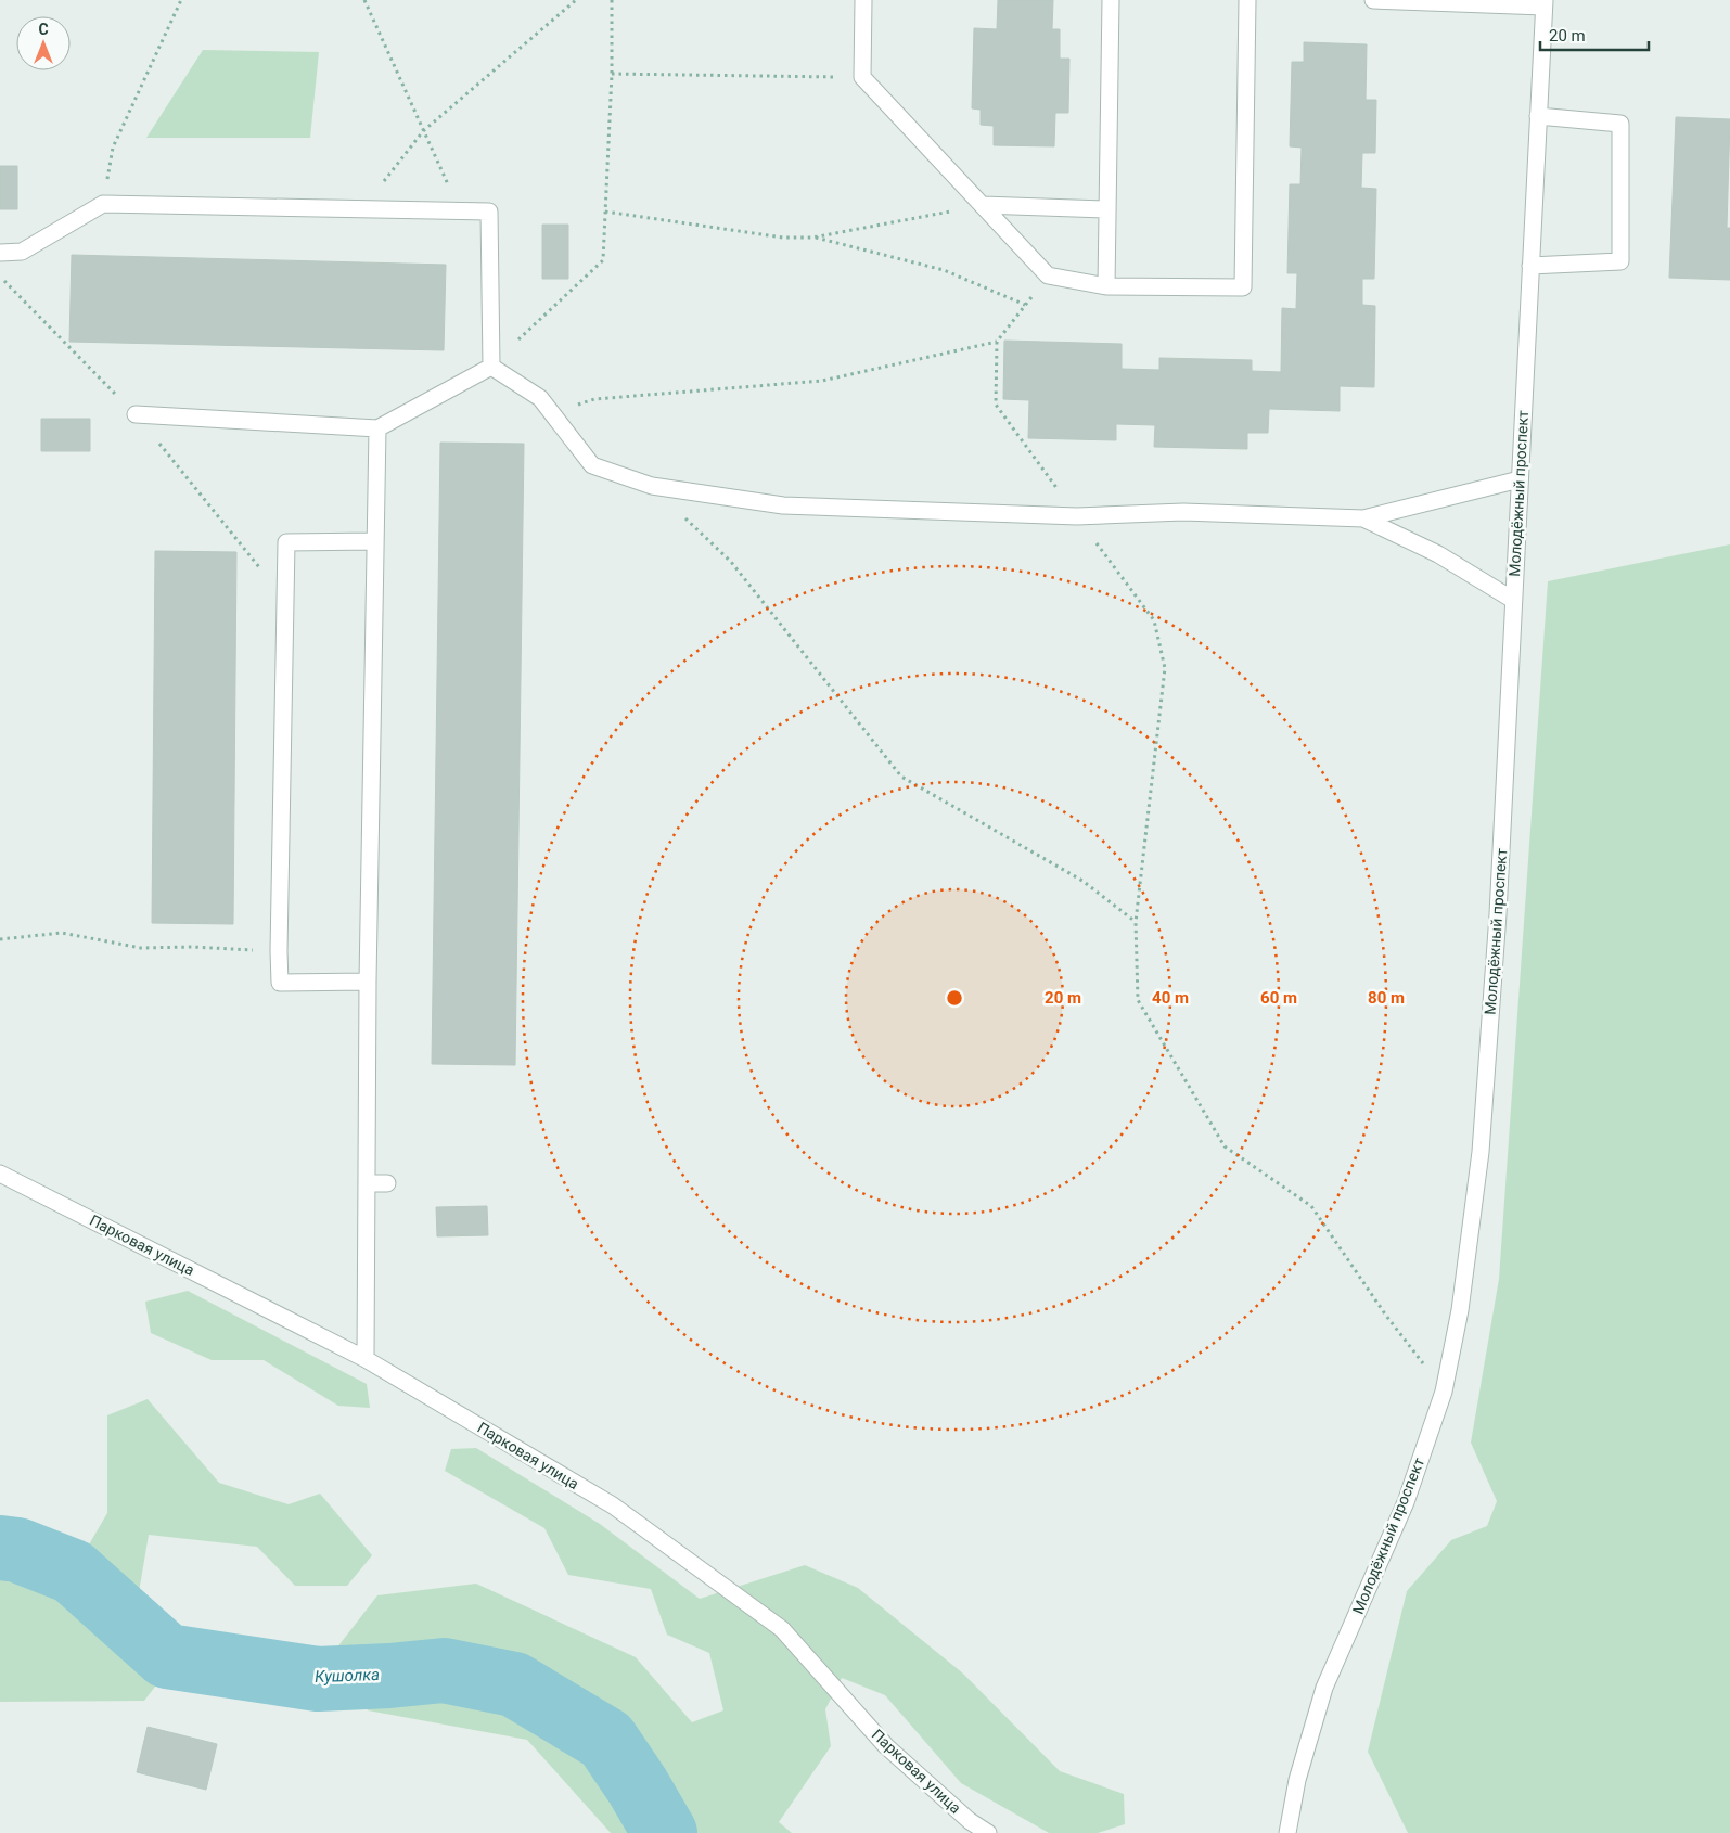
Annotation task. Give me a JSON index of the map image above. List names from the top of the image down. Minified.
{"streets":{"street":["Молодёжный проспект","Парковая улица"]},"water":["Кушолка"],"scale_bar":"20 m","north":"top","rings":["20 m","40 m","60 m","80 m"]}
